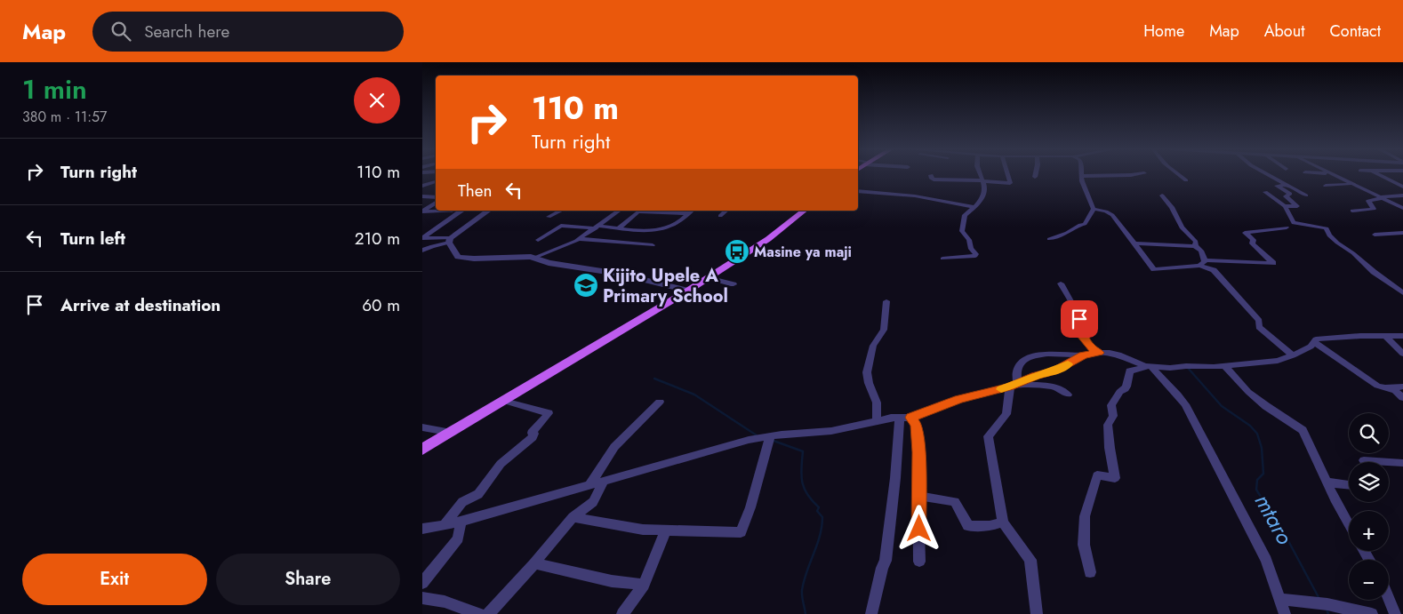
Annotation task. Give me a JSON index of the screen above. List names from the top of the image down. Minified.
{"water":["mtaro"],"places":{"bus stop":["Masine ya maji"],"school or university":["Kijito Upele A Primary School"]},"page":{"header":"Map","search":"Search here","nav":["Home","Map","About","Contact"],"heading":["1 min","380 m · 11:57"],"turn":["110 m","Turn right"],"list":[{"name":"Turn right","value":"110 m"},{"name":"Turn left","value":"210 m"},{"name":"Arrive at destination","value":"60 m"}],"then":"Then","map_buttons":["+","−"],"buttons":["Exit","Share"]}}
